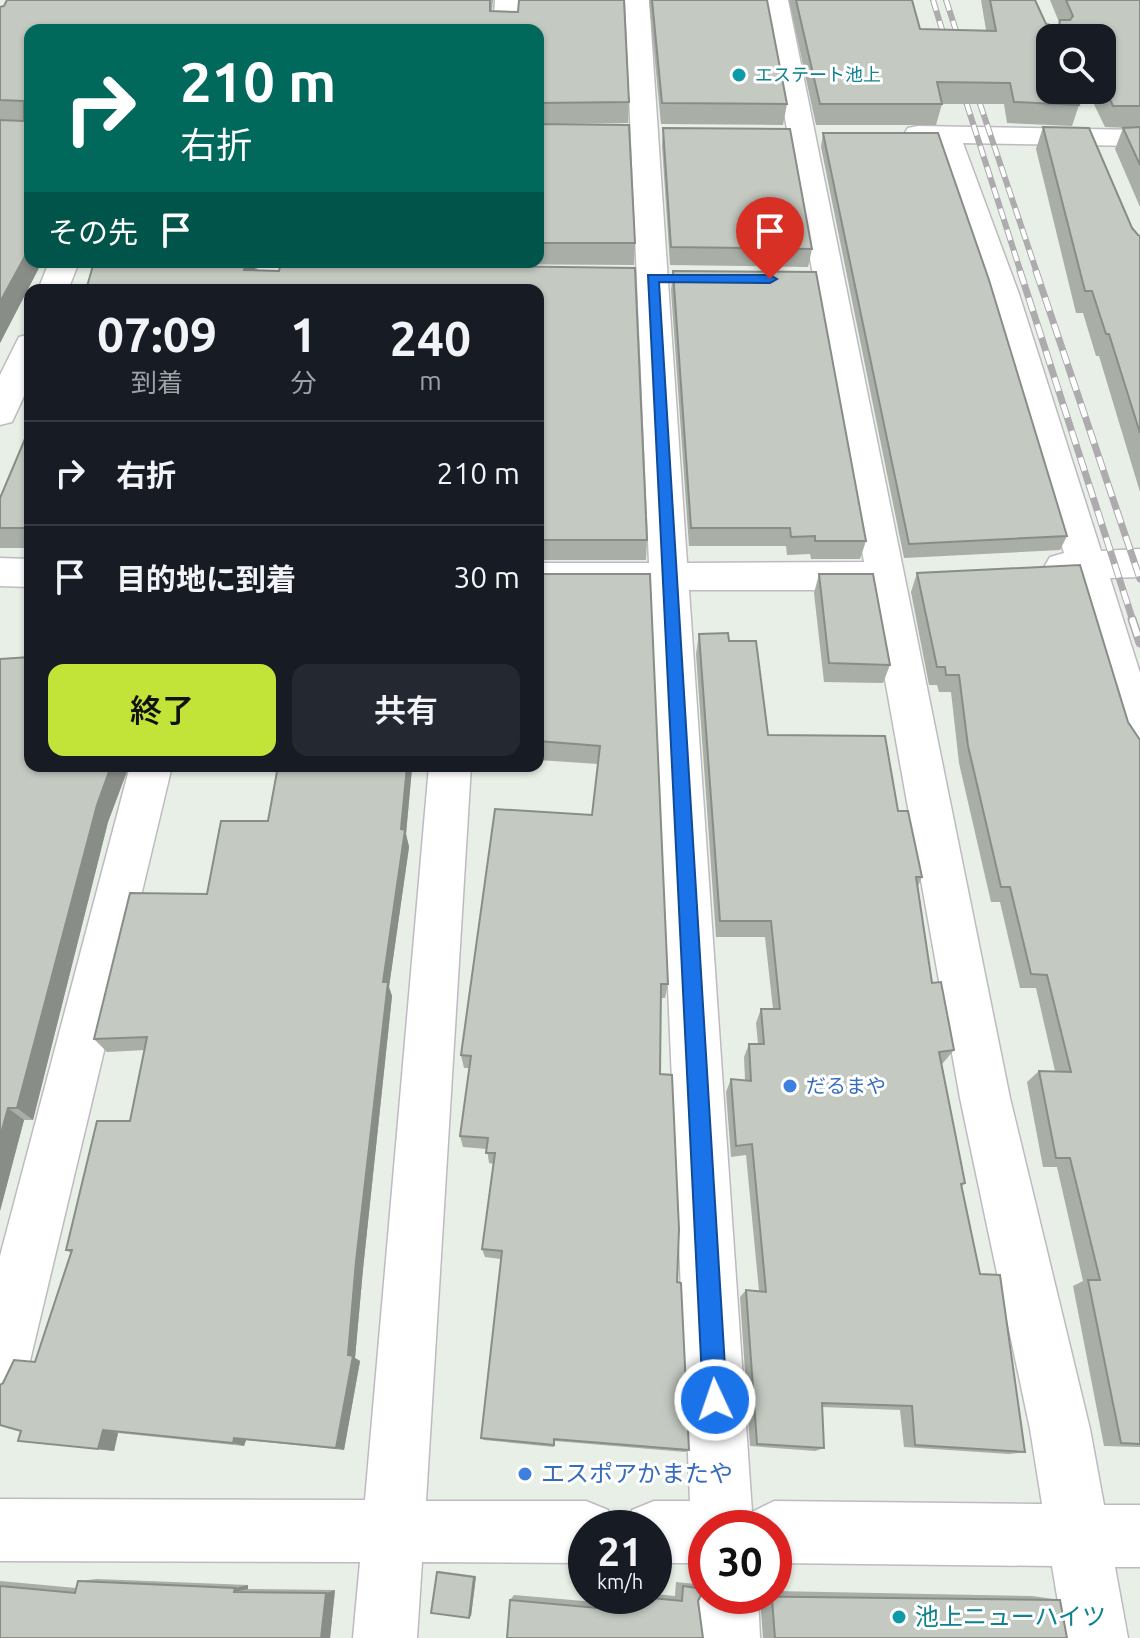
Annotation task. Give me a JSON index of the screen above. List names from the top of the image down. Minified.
{"places":["エステート池上","だるまや","エスポアかまたや","池上ニューハイツ"],"page":{"turn":["210 m","右折"],"then":"その先","eta":["07:09","到着","1","分","240","m"],"list":[{"name":"右折","value":"210 m"},{"name":"目的地に到着","value":"30 m"}],"buttons":["終了","共有"],"speed":"21 km/h","limit":"30"}}
